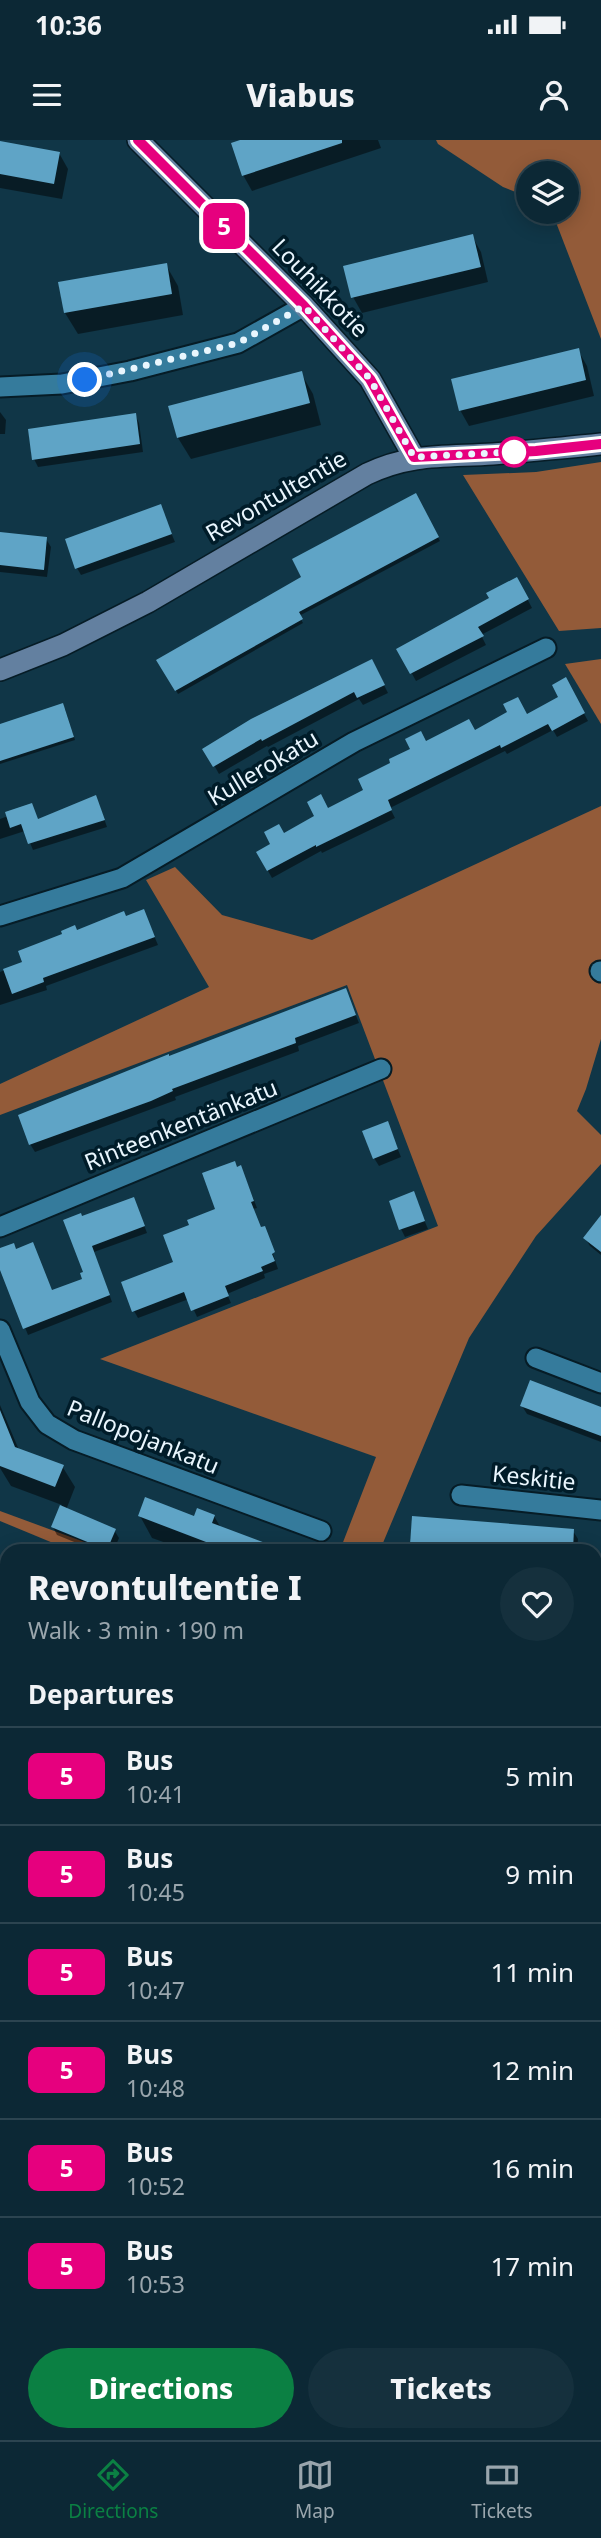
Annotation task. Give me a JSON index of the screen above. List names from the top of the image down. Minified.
{"streets":{"street":["Louhikkotie","Revontultentie","Kullerokatu","Rinteenkentänkatu","Pallopojankatu","Keskitie"]},"crossings":[["Louhikkotie","Revontultentie"]],"lines":["bus line 5"],"page":{"status":"10:36","header":"Viabus","on_map":"5","heading":[["Revontultentie I","Walk · 3 min · 190 m"],"Departures"],"list":[{"mark":"5","name":"Bus","note":"10:41","value":"5 min"},{"mark":"5","name":"Bus","note":"10:45","value":"9 min"},{"mark":"5","name":"Bus","note":"10:47","value":"11 min"},{"mark":"5","name":"Bus","note":"10:48","value":"12 min"},{"mark":"5","name":"Bus","note":"10:52","value":"16 min"},{"mark":"5","name":"Bus","note":"10:53","value":"17 min"}],"buttons":["Directions","Tickets"],"tabs":["Directions","Map","Tickets"]}}
